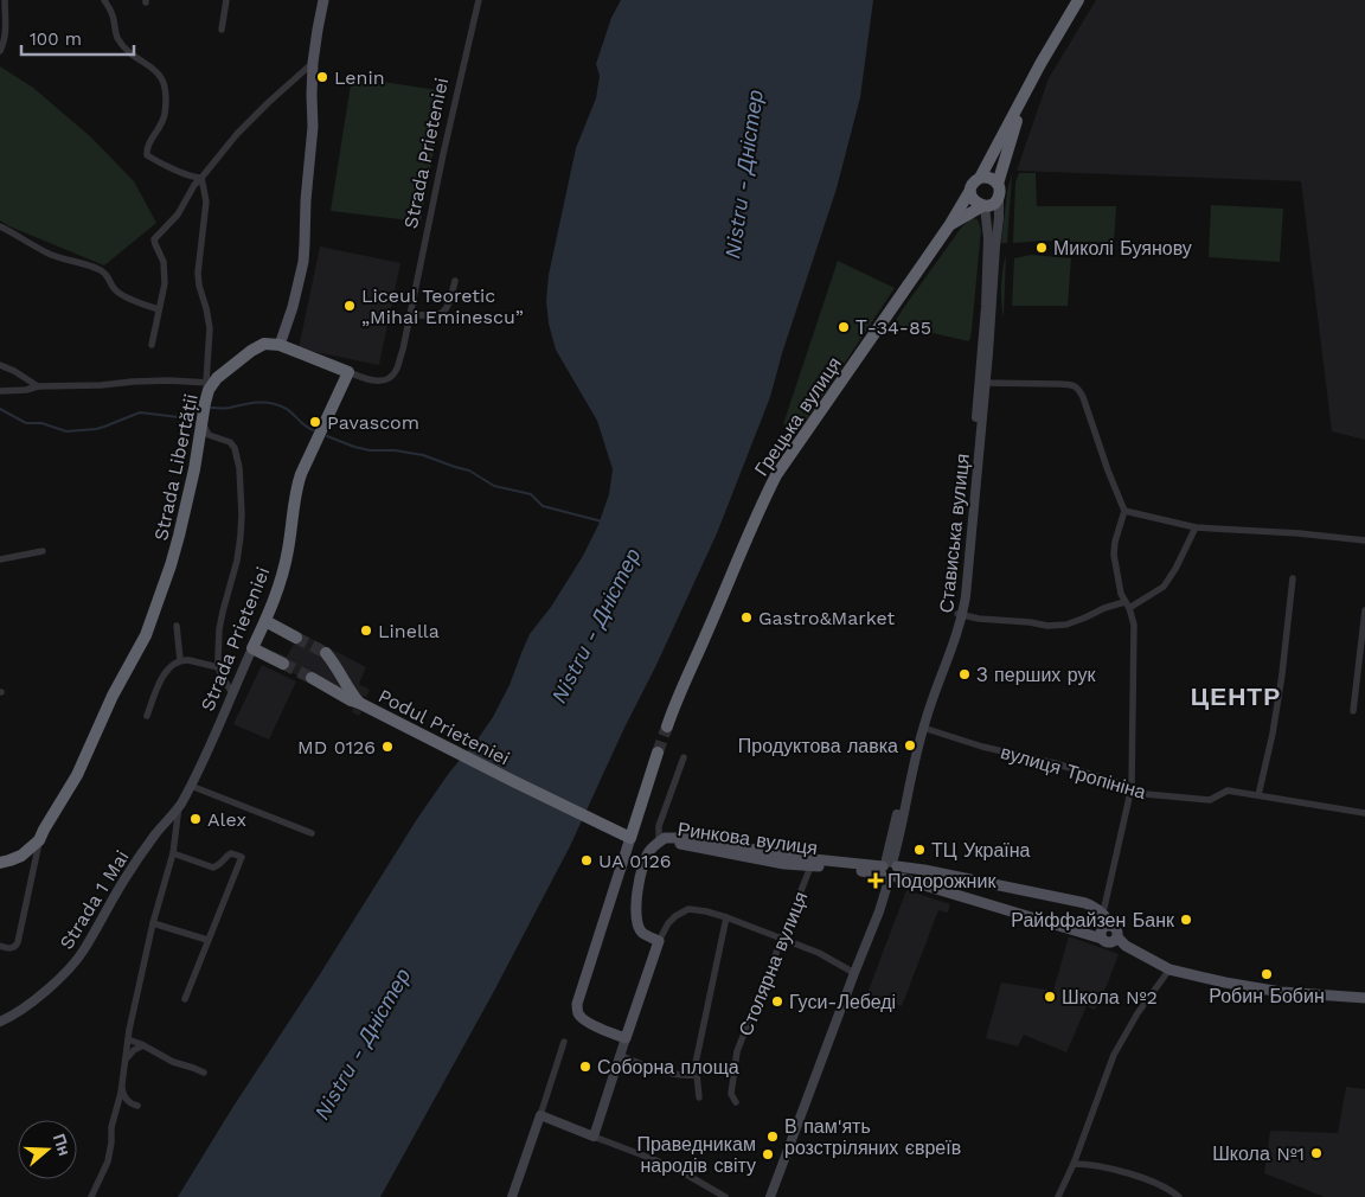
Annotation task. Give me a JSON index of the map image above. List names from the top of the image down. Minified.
{"streets":{"highway":["Strada Prieteniei","Грецька вулиця","Strada Libertății","Podul Prieteniei"],"main road":["Стависька вулиця","Ринкова вулиця","Strada 1 Mai"],"street":["вулиця Тропініна","Столярна вулиця"]},"crossings":[["Strada Prieteniei","Strada 1 Mai"],["Грецька вулиця","Стависька вулиця"],["Стависька вулиця","вулиця Тропініна"],["Стависька вулиця","Ринкова вулиця"],["Ринкова вулиця","Столярна вулиця"]],"districts":["ЦЕНТР"],"water":["Nistru - Дністер"],"places":{"other":["Lenin","Миколі Буянову","Liceul Teoretic „Mihai Eminescu”","Т-34-85","Pavascom","Gastro&Market","Linella","З перших рук","Продуктова лавка","MD 0126","Alex","ТЦ Україна","UA 0126","Райффайзен Банк","Робин Бобин","Школа №2","Гуси-Лебеді","Соборна площа","В пам'ять розстріляних євреїв","Школа №1","Праведникам народів світу"],"health":["Подорожник"]},"scale_bar":"100 m","north":"right"}
